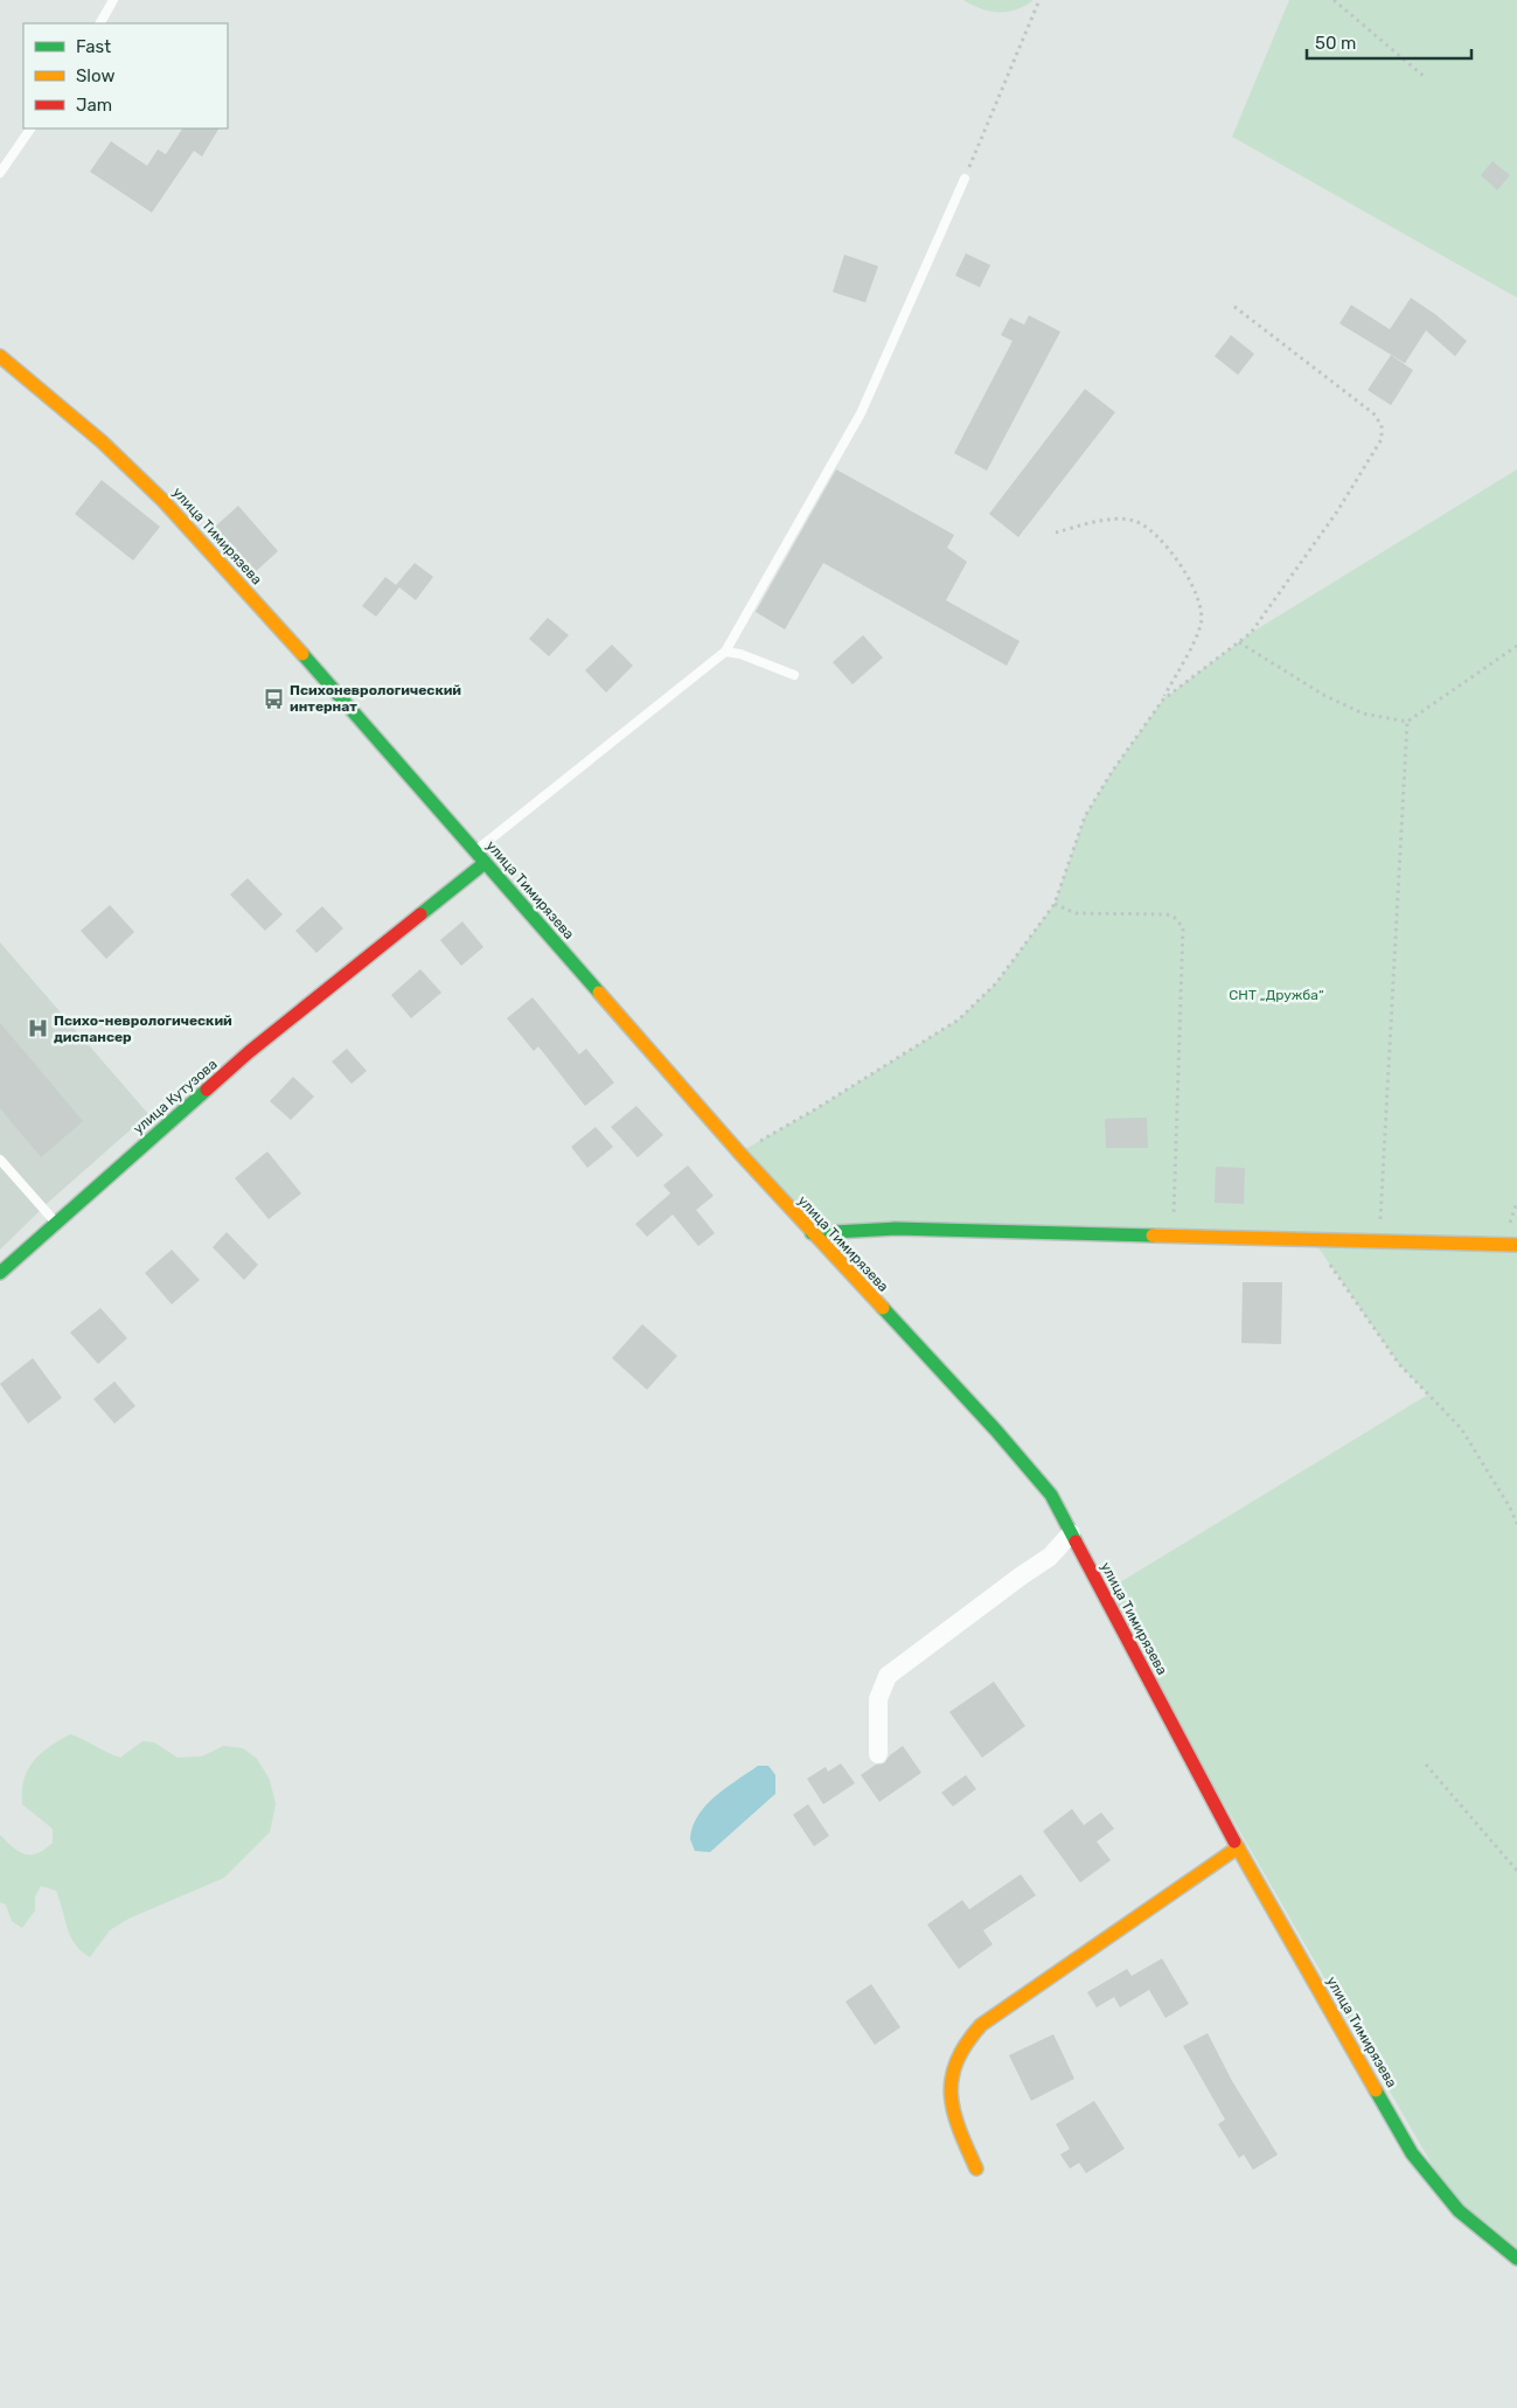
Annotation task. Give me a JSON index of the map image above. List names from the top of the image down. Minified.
{"streets":{"main road":["улица Тимирязева","улица Кутузова"]},"crossings":[["улица Тимирязева","улица Кутузова"]],"parks":["СНТ „Дружба“"],"places":{"bus stop":["Психоневрологический интернат"],"hospital":["Психо-неврологический диспансер"]},"legend":["Fast","Slow","Jam"],"scale_bar":"50 m"}
